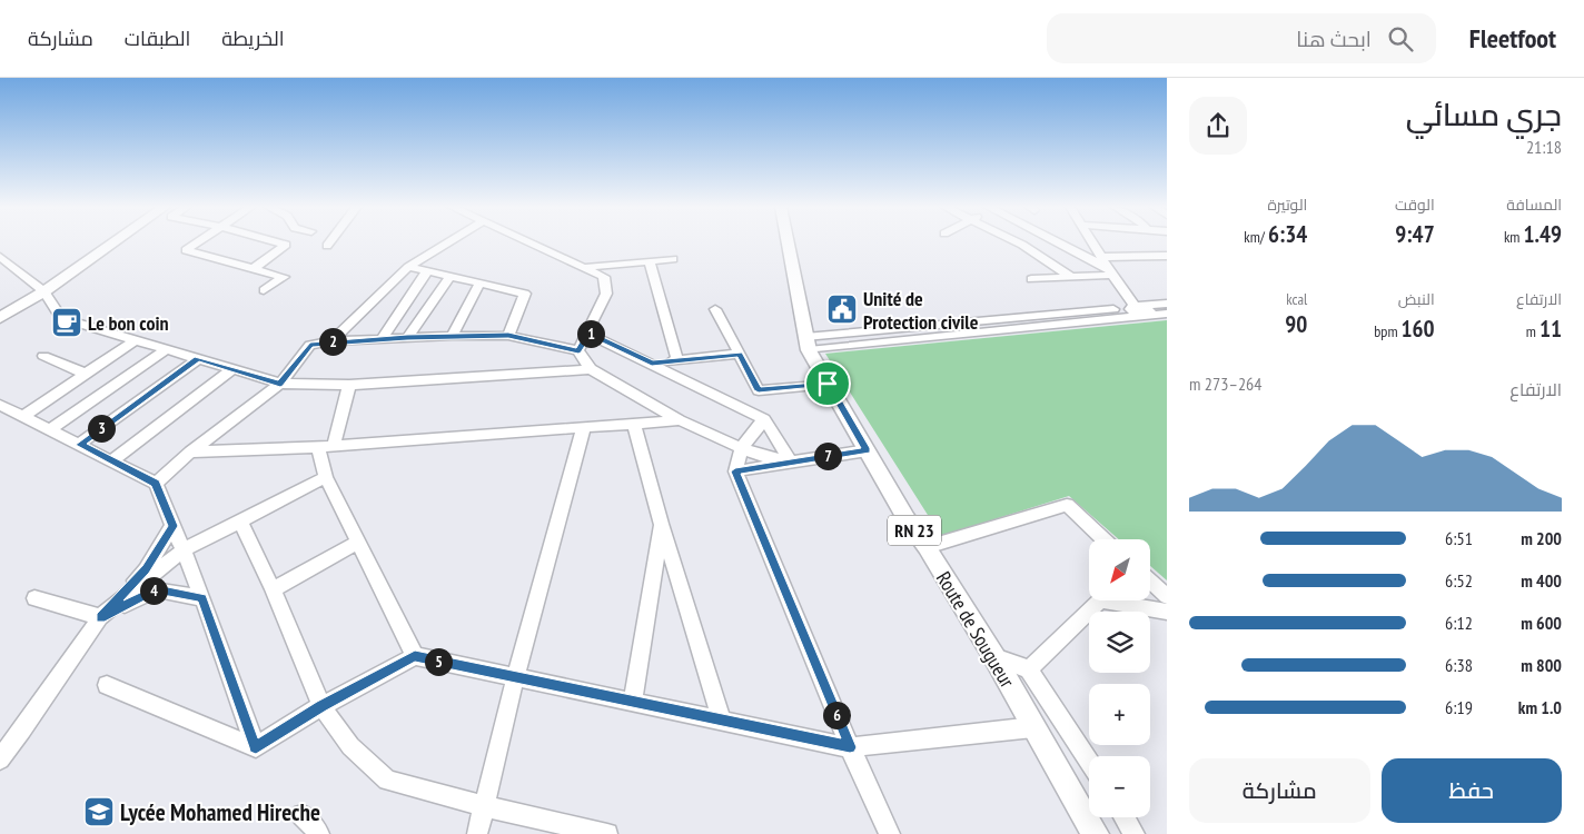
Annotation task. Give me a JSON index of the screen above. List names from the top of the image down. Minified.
{"streets":{"main road":["RN 23","Route de Sougueur"]},"places":{"public building":["Unité de Protection civile"],"cafe":["Le bon coin"],"school or university":["Lycée Mohamed Hireche"]},"north":"bottom left","page":{"header":"Fleetfoot","search":"ابحث هنا","nav":["الخريطة","الطبقات","مشاركة"],"heading":["جري مسائي","21:18"],"stats":[["المسافة","1.49 km"],["الوقت","9:47"],["الوتيرة","6:34 /km"],["الارتفاع","11 m"],["النبض","160 bpm"],["kcal","90"]],"pins":["1","2","3","7","4","5","6"],"chart":["الارتفاع","264–273 m"],"list":[{"name":"200 m","note":"6:51"},{"name":"400 m","note":"6:52"},{"name":"600 m","note":"6:12"},{"name":"800 m","note":"6:38"},{"name":"1.0 km","note":"6:19"}],"map_buttons":["+","−"],"buttons":["حفظ","مشاركة"]}}
